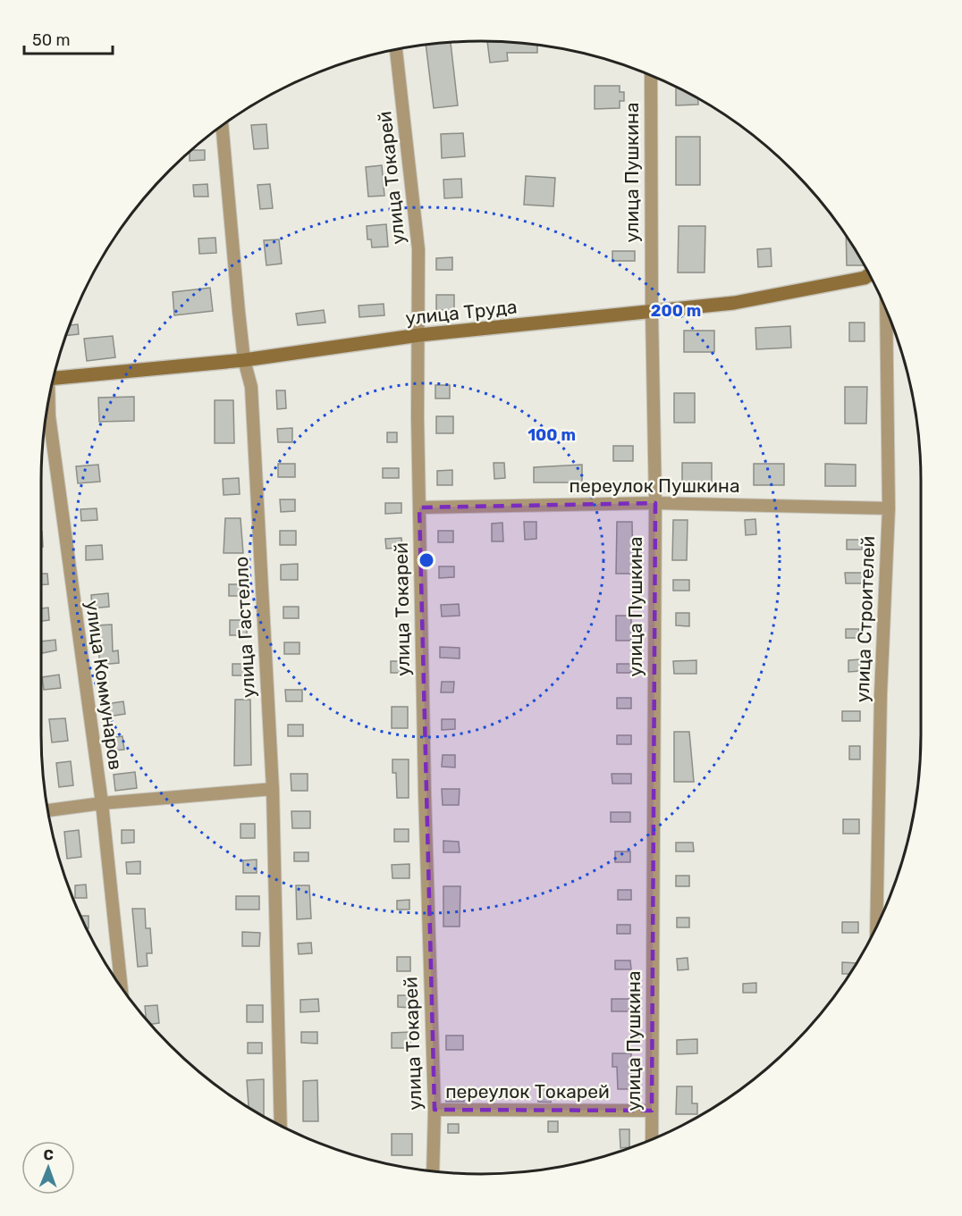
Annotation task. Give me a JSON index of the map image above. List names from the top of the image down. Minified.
{"streets":{"street":["улица Пушкина","улица Токарей","улица Труда","переулок Пушкина","улица Строителей","улица Гастелло","улица Коммунаров","переулок Токарей"]},"crossings":[["улица Пушкина","улица Труда"],["улица Пушкина","переулок Пушкина"],["улица Пушкина","переулок Токарей"],["улица Токарей","улица Труда"],["улица Токарей","переулок Пушкина"],["улица Токарей","переулок Токарей"],["улица Труда","улица Гастелло"],["переулок Пушкина","улица Строителей"]],"scale_bar":"50 m","north":"top","rings":["200 m","100 m"]}
